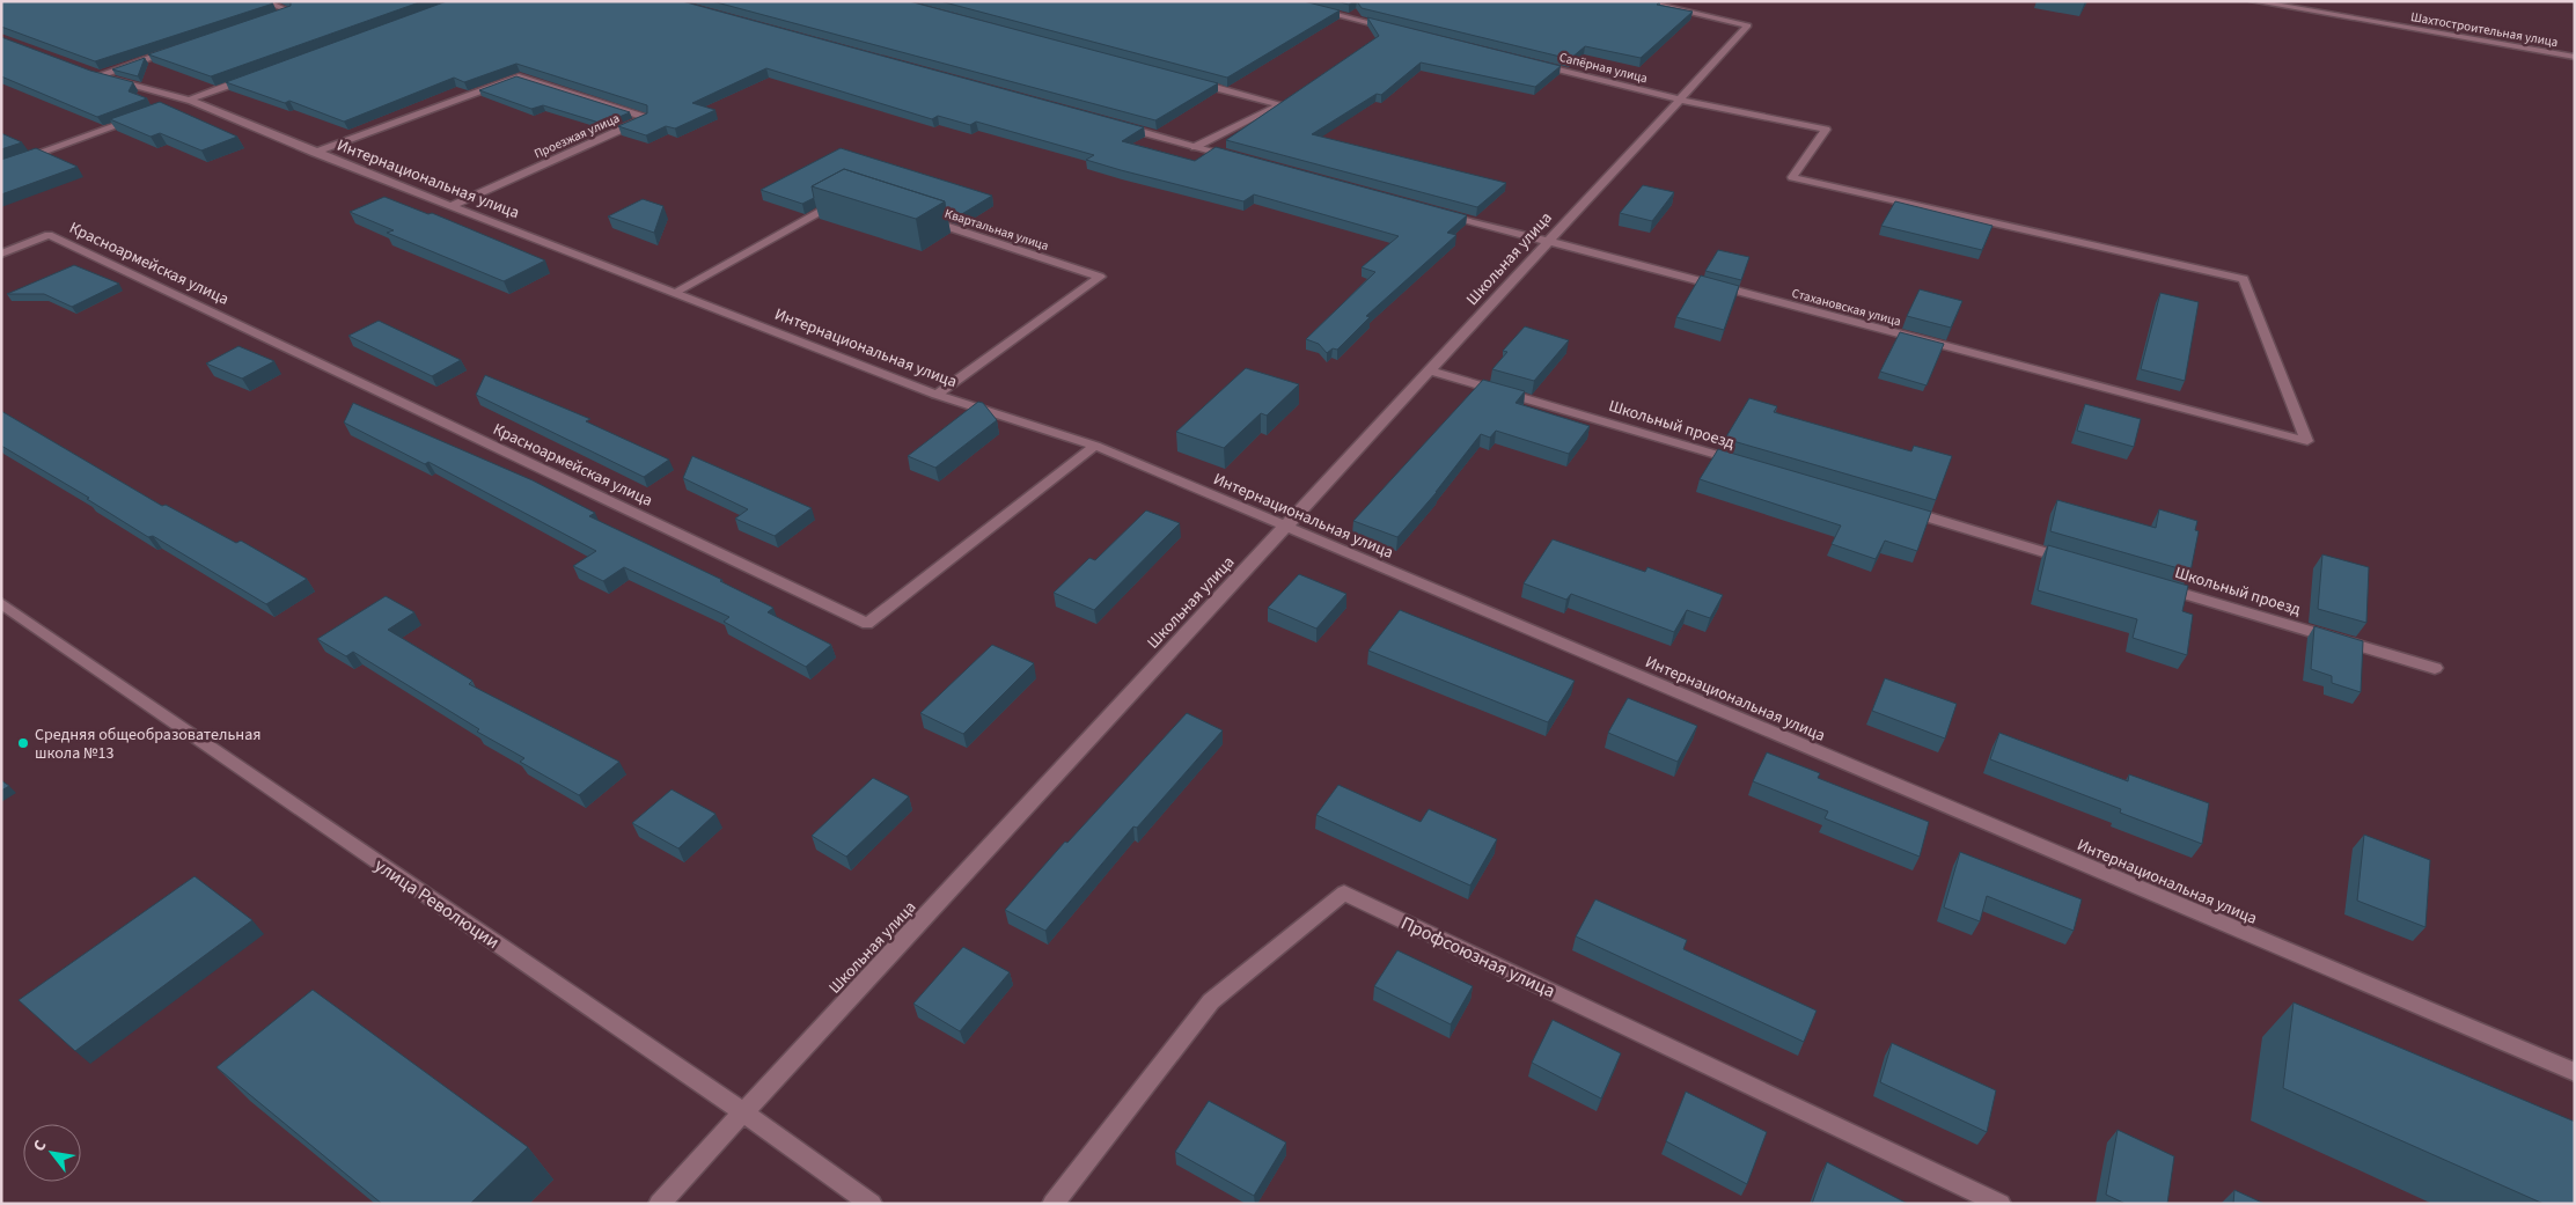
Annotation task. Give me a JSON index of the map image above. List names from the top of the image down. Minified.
{"streets":{"street":["Шахтостроительная улица","Сапёрная улица","Проезжая улица","Интернациональная улица","Квартальная улица","Школьная улица","Красноармейская улица","Стахановская улица","Школьный проезд","улица Революции","Профсоюзная улица"]},"crossings":[["Сапёрная улица","Школьная улица"],["Сапёрная улица","Стахановская улица"],["Проезжая улица","Интернациональная улица"],["Интернациональная улица","Квартальная улица"],["Интернациональная улица","Школьная улица"],["Интернациональная улица","Красноармейская улица"],["Школьная улица","Стахановская улица"],["Школьная улица","Школьный проезд"],["Школьная улица","улица Революции"]],"places":["Средняя общеобразовательная школа №13"],"north":"top left"}
